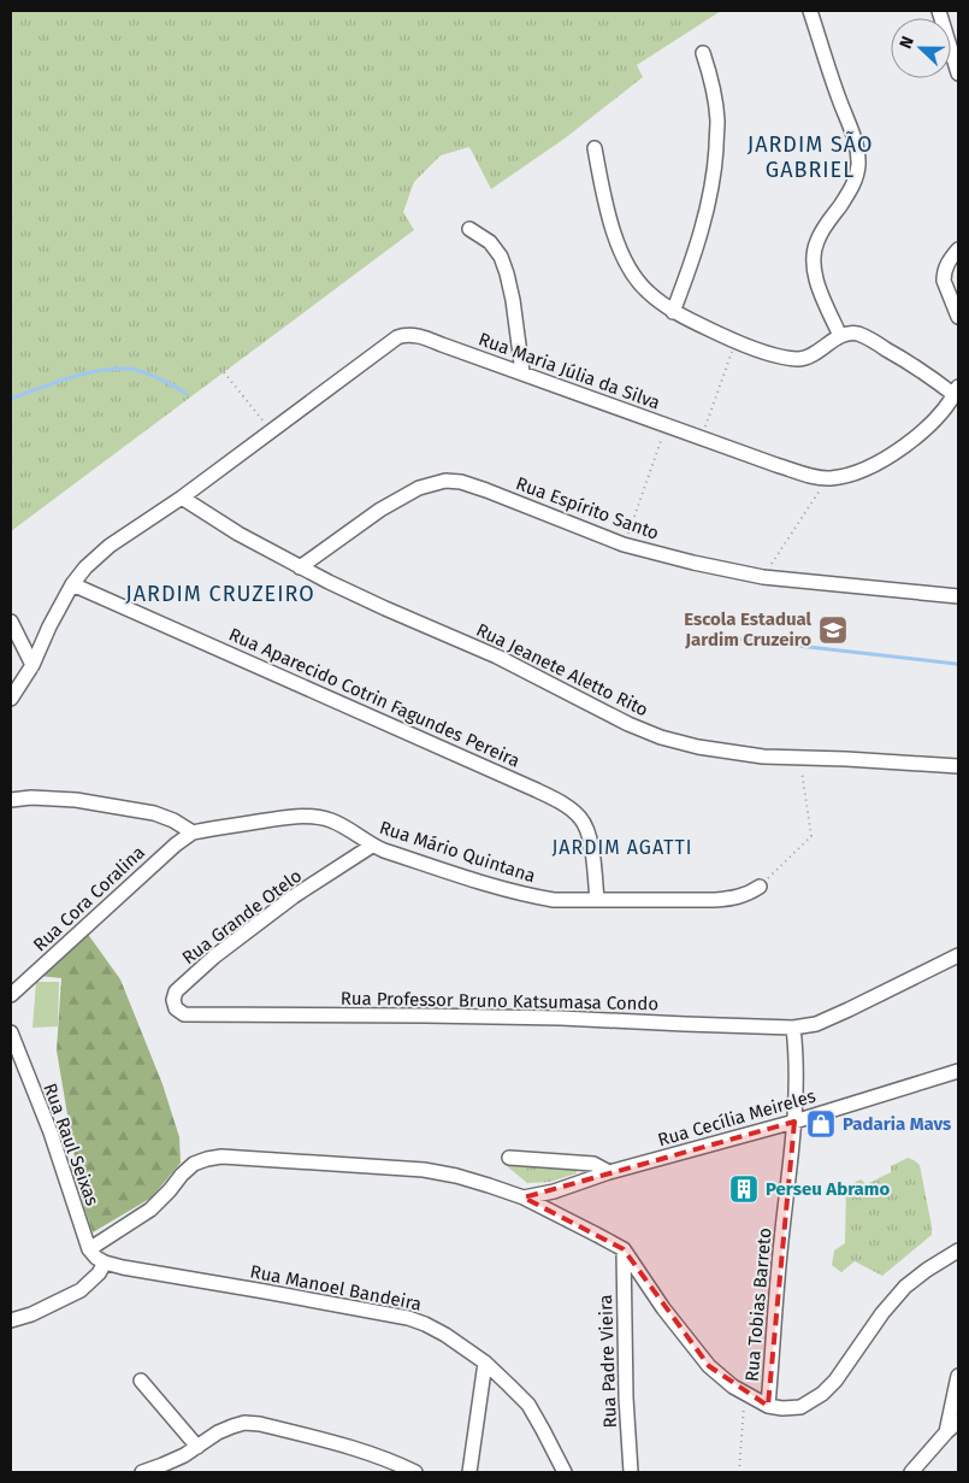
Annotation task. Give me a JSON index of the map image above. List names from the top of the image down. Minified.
{"streets":{"street":["Rua Maria Júlia da Silva","Rua Espírito Santo","Rua Jeanete Aletto Rito","Rua Aparecido Cotrin Fagundes Pereira","Rua Mário Quintana","Rua Cora Coralina","Rua Grande Otelo","Rua Professor Bruno Katsumasa Condo","Rua Cecília Meireles","Rua Raul Seixas","Rua Manoel Bandeira","Rua Tobias Barreto","Rua Padre Vieira"]},"crossings":[["Rua Maria Júlia da Silva","Rua Jeanete Aletto Rito"],["Rua Maria Júlia da Silva","Rua Aparecido Cotrin Fagundes Pereira"],["Rua Espírito Santo","Rua Jeanete Aletto Rito"],["Rua Aparecido Cotrin Fagundes Pereira","Rua Mário Quintana"],["Rua Mário Quintana","Rua Cora Coralina"],["Rua Mário Quintana","Rua Grande Otelo"],["Rua Grande Otelo","Rua Professor Bruno Katsumasa Condo"],["Rua Professor Bruno Katsumasa Condo","Rua Tobias Barreto"],["Rua Cecília Meireles","Rua Tobias Barreto"]],"districts":["JARDIM SÃO GABRIEL","JARDIM CRUZEIRO","JARDIM AGATTI"],"places":{"school or university":["Escola Estadual Jardim Cruzeiro"],"shop":["Padaria Mavs"],"building":["Perseu Abramo"]},"north":"left"}
